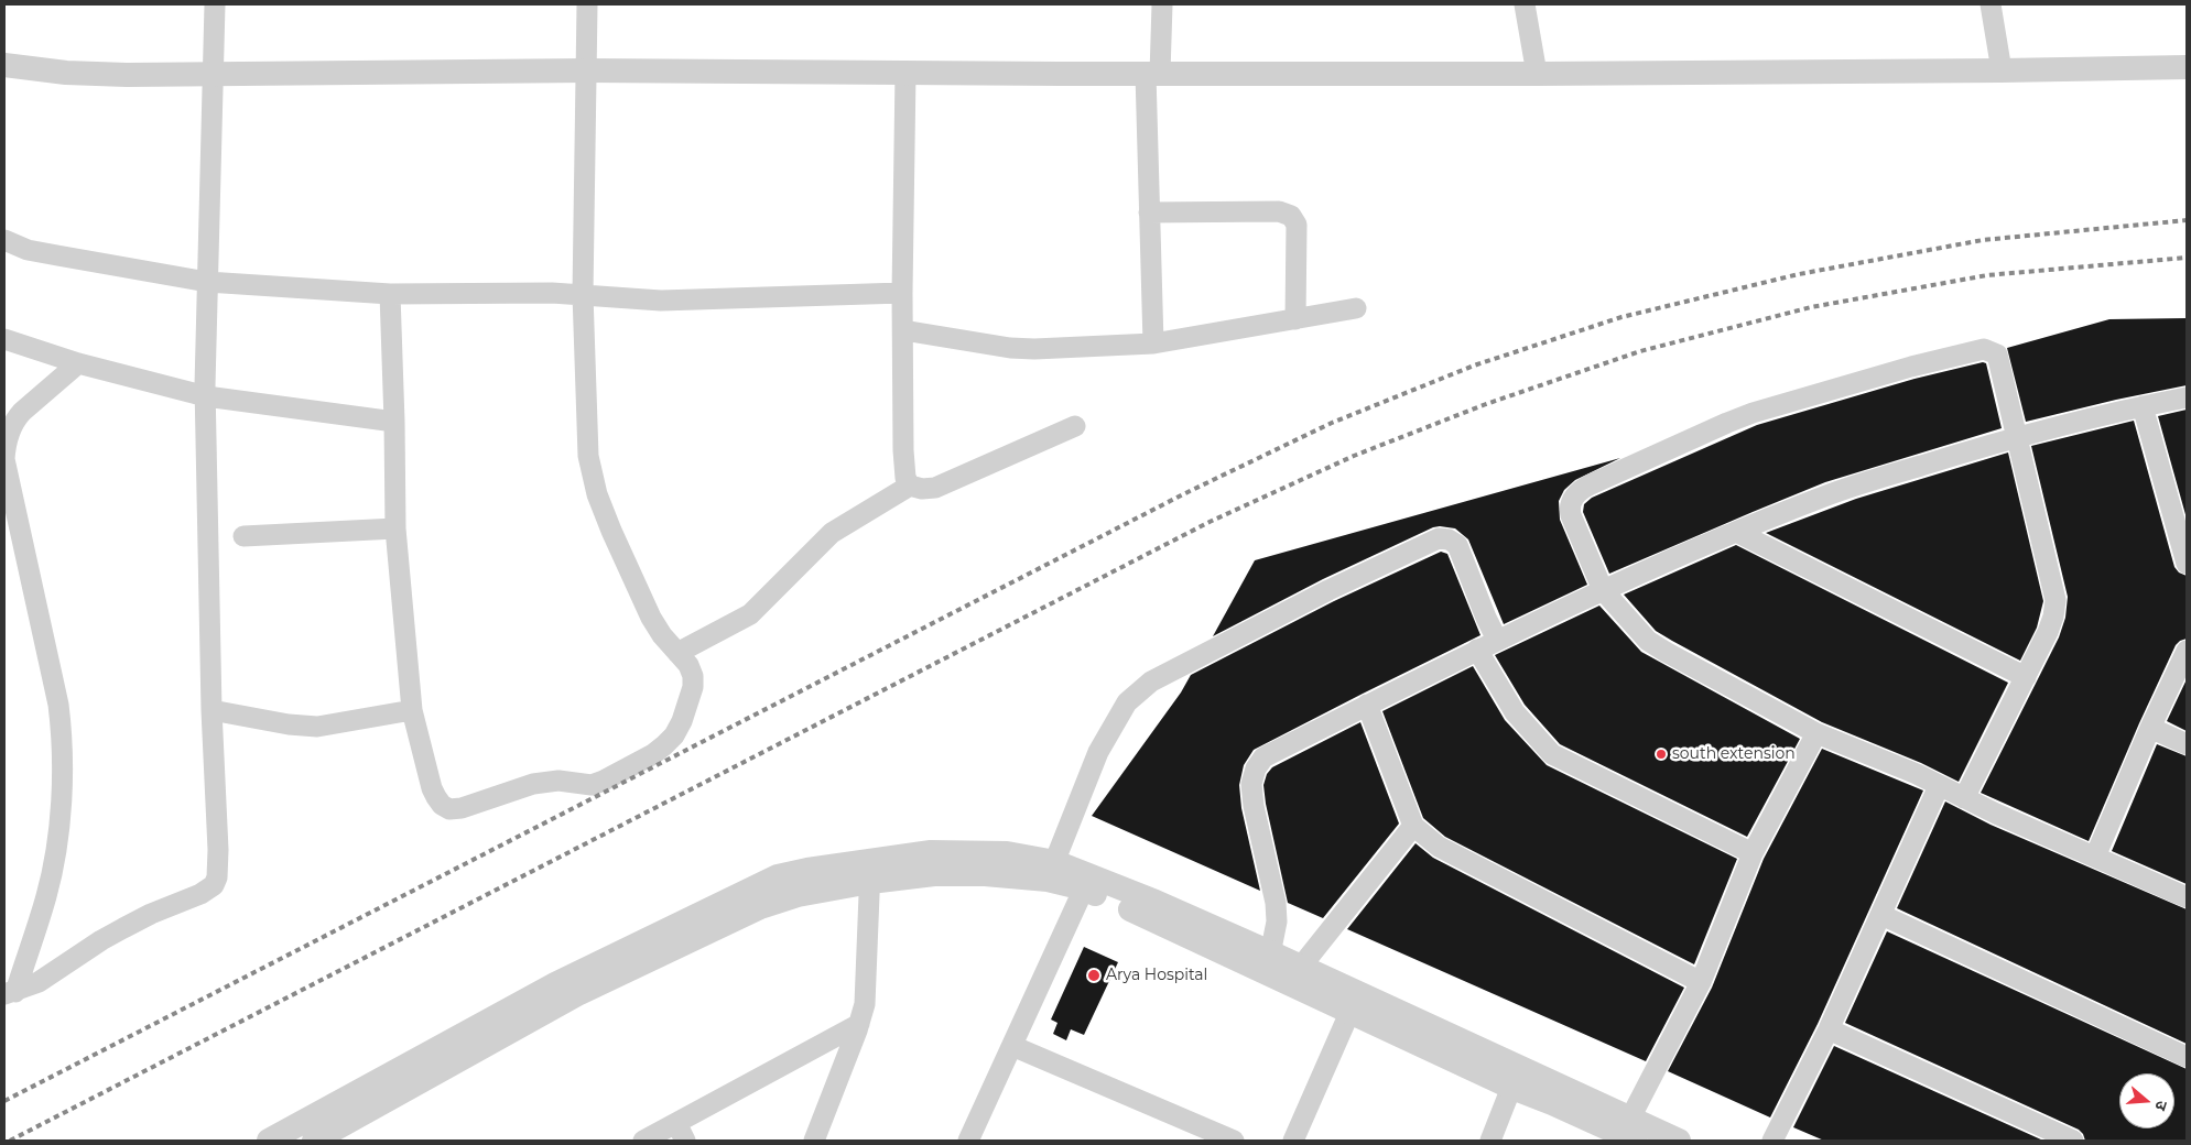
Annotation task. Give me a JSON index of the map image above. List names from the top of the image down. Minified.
{"places":["south extension","Arya Hospital"],"north":"right"}
